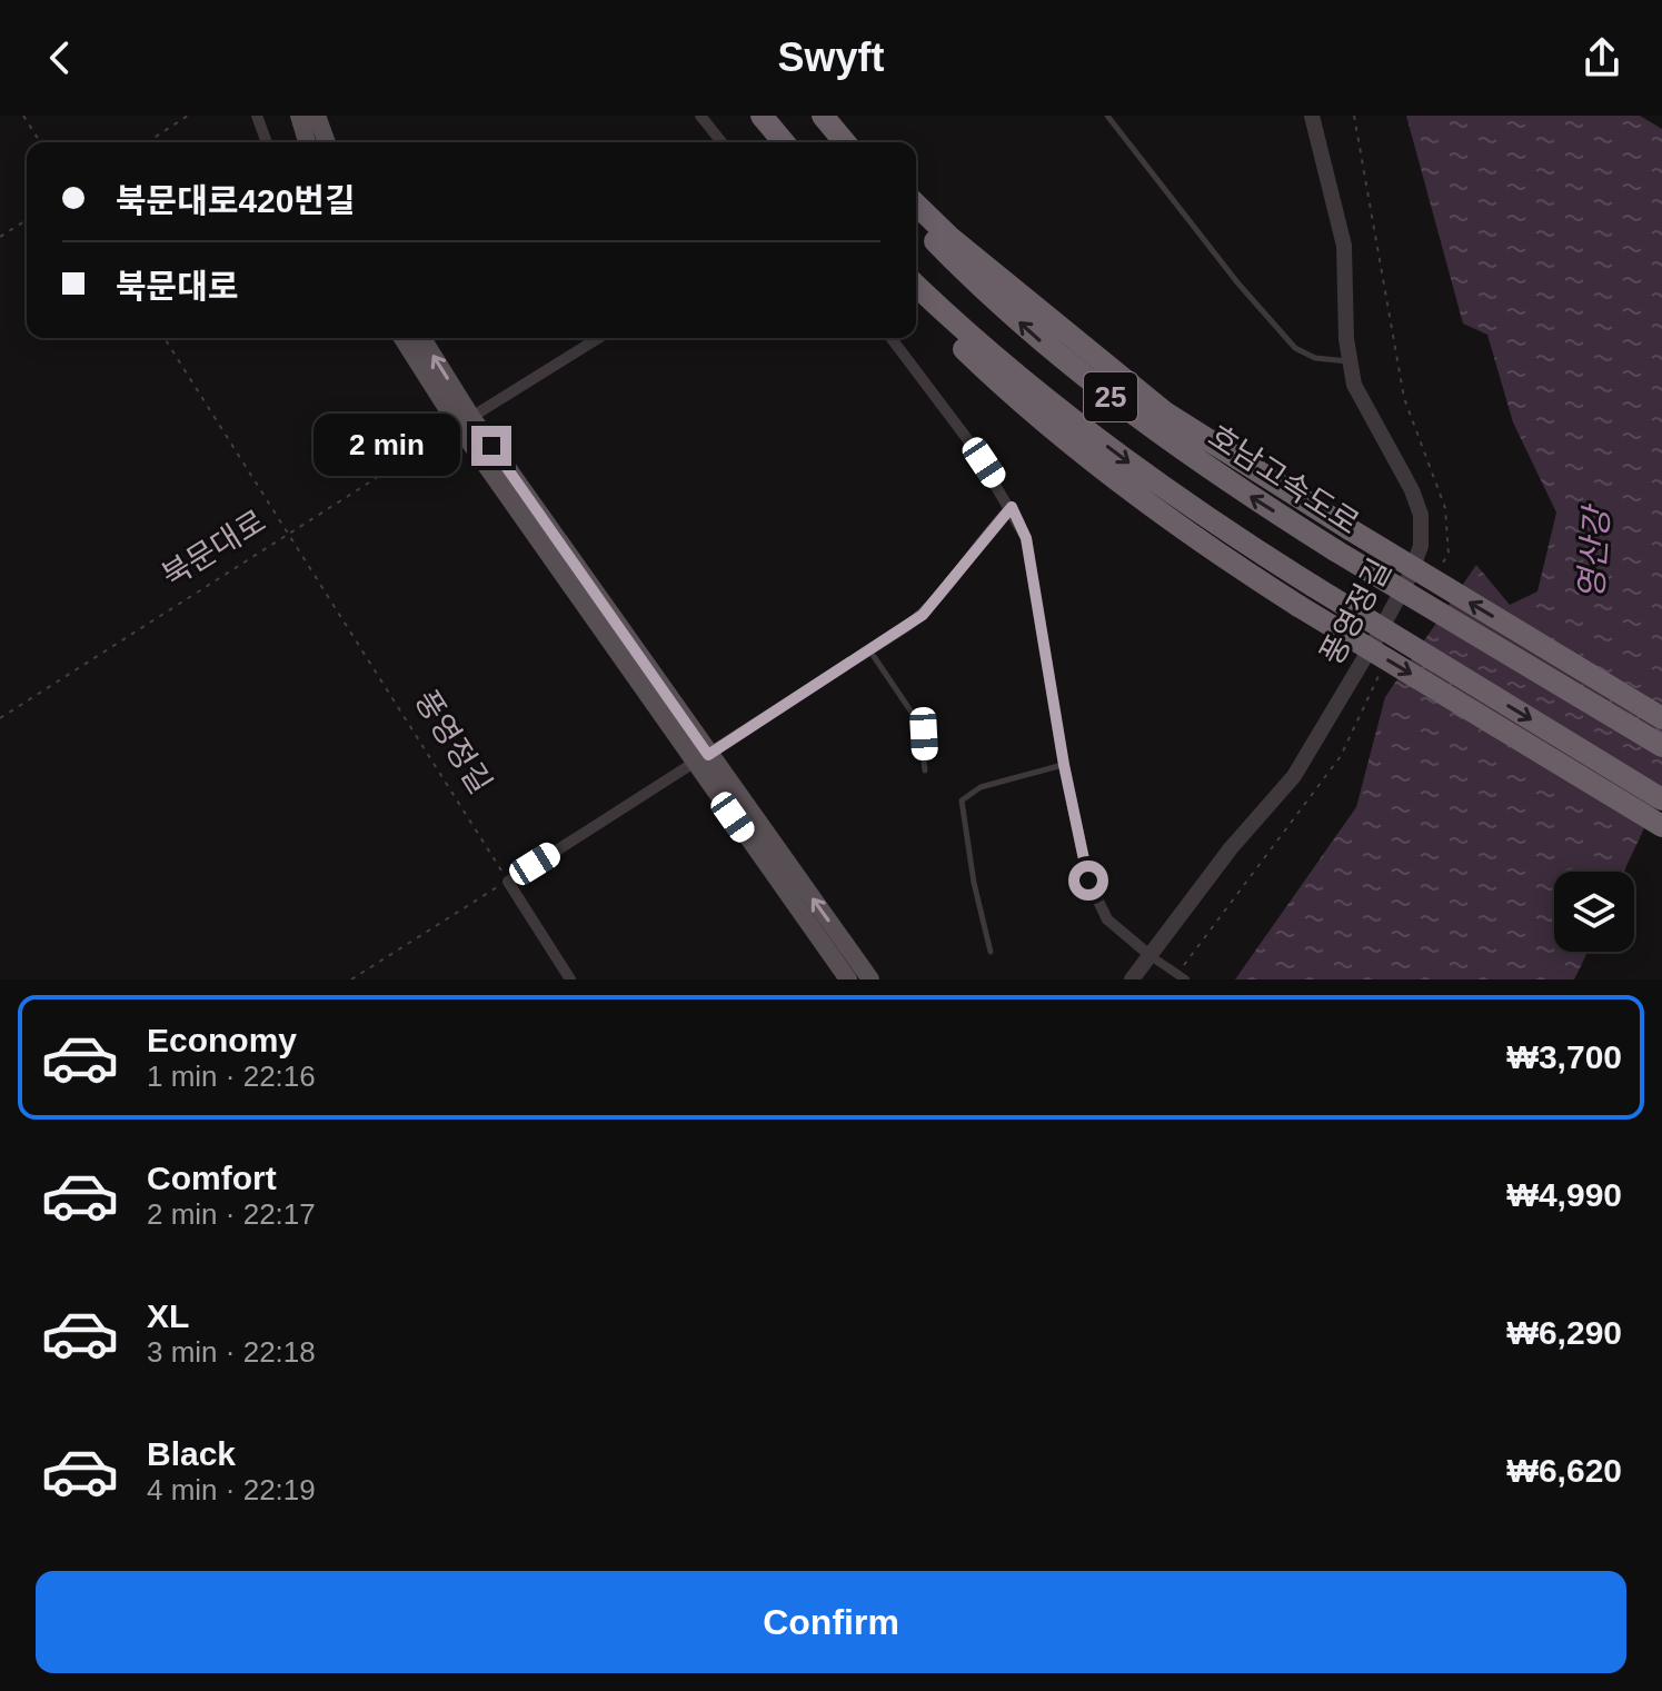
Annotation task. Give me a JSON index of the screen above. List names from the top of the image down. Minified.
{"streets":{"highway":["25","호남고속도로"],"street":["풍영정길"],"path":["북문대로"]},"crossings":[["북문대로","풍영정길"]],"water":["영산강"],"page":{"header":"Swyft","banner":["북문대로420번길","북문대로"],"bubble":"2 min","list":[{"name":"Economy","note":"1 min · 22:16","value":"₩3,700"},{"name":"Comfort","note":"2 min · 22:17","value":"₩4,990"},{"name":"XL","note":"3 min · 22:18","value":"₩6,290"},{"name":"Black","note":"4 min · 22:19","value":"₩6,620"}],"buttons":"Confirm"}}
